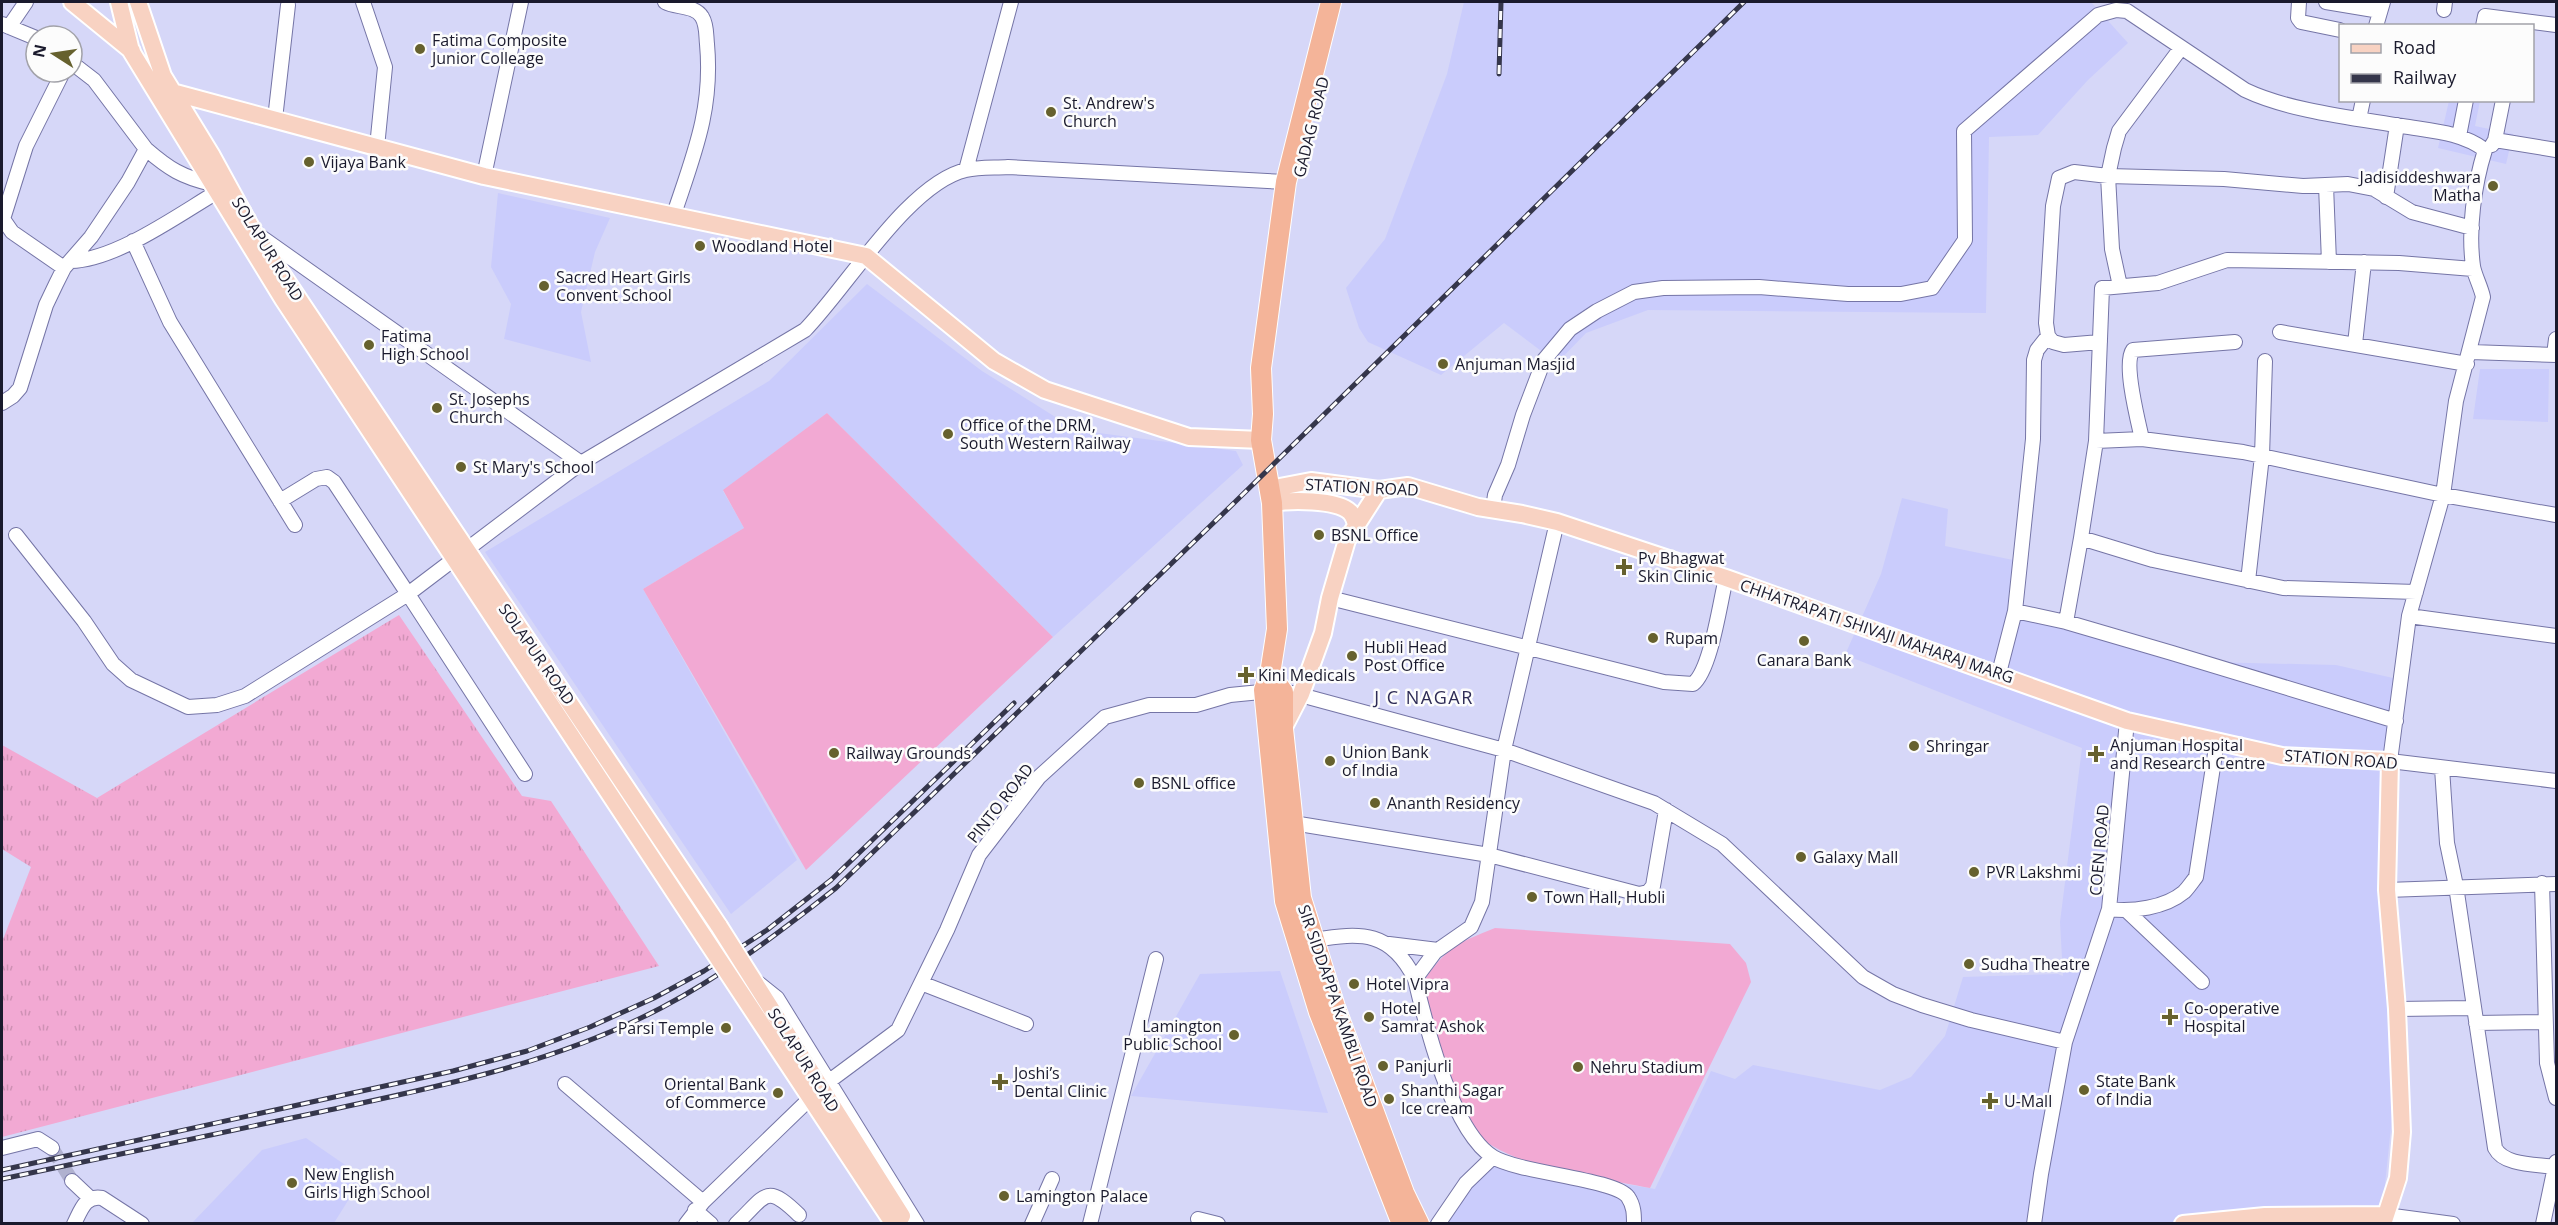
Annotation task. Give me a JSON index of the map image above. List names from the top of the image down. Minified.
{"streets":{"highway":["GADAG ROAD","SIR SIDDAPPA KAMBLI ROAD"],"main road":["SOLAPUR ROAD","STATION ROAD","CHHATRAPATI SHIVAJI MAHARAJ MARG"],"street":["PINTO ROAD","COEN ROAD"]},"crossings":[["GADAG ROAD","STATION ROAD"],["GADAG ROAD","PINTO ROAD"],["GADAG ROAD","SIR SIDDAPPA KAMBLI ROAD"],["STATION ROAD","CHHATRAPATI SHIVAJI MAHARAJ MARG"],["STATION ROAD","COEN ROAD"],["CHHATRAPATI SHIVAJI MAHARAJ MARG","COEN ROAD"],["PINTO ROAD","SIR SIDDAPPA KAMBLI ROAD"]],"districts":["J C NAGAR"],"places":{"other":["Fatima Composite Junior Colleage","St. Andrew's Church","Vijaya Bank","Jadisiddeshwara Matha","Woodland Hotel","Sacred Heart Girls Convent School","Fatima High School","Anjuman Masjid","St. Josephs Church","Office of the DRM, South Western Railway","St Mary's School","BSNL Office","Rupam","Canara Bank","Hubli Head Post Office","Shringar","Railway Grounds","Union Bank of India","BSNL office","Ananth Residency","Galaxy Mall","PVR Lakshmi","Town Hall, Hubli","Sudha Theatre","Hotel Vipra","Hotel Samrat Ashok","Parsi Temple","Lamington Public School","Panjurli","Nehru Stadium","State Bank of India","Oriental Bank of Commerce","Shanthi Sagar Ice cream","New English Girls High School","Lamington Palace"],"health":["Pv Bhagwat Skin Clinic","Kini Medicals","Anjuman Hospital and Research Centre","Co-operative Hospital","Joshi’s Dental Clinic","U-Mall"]},"legend":["Road","Railway"],"north":"left"}
